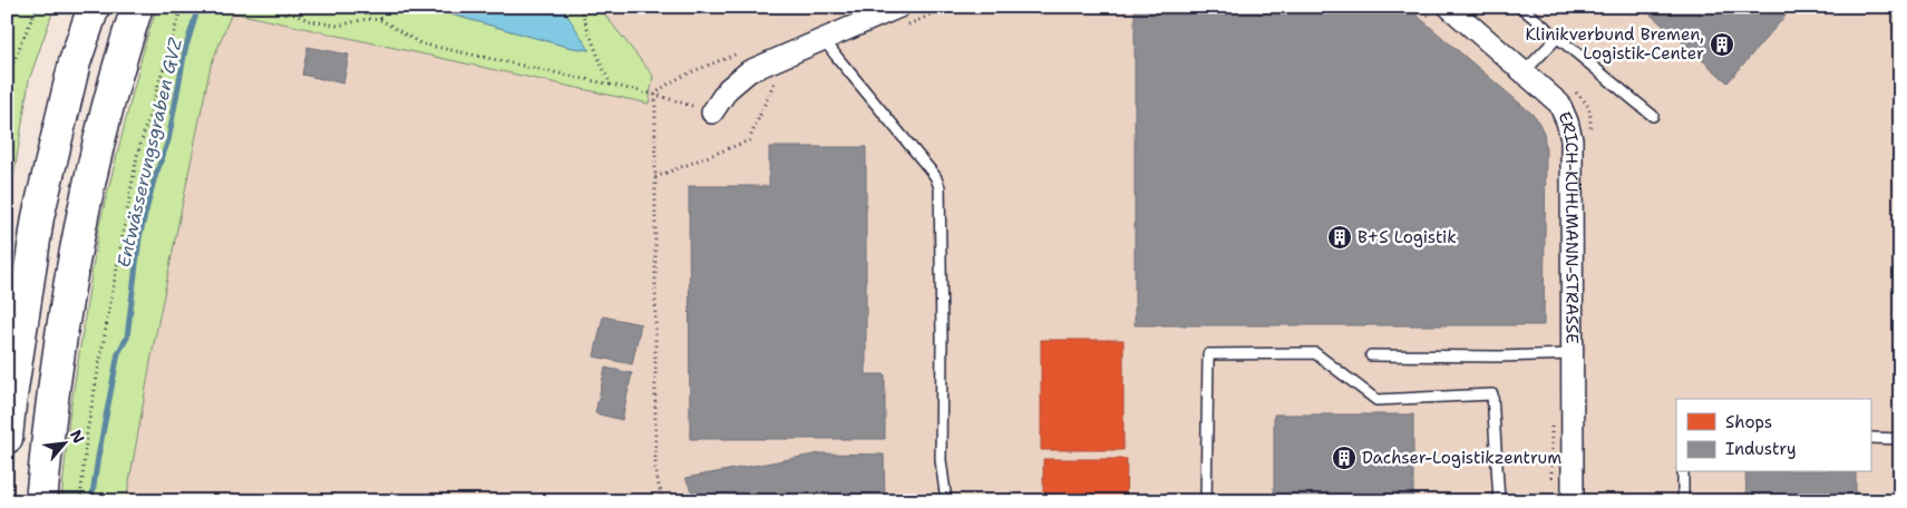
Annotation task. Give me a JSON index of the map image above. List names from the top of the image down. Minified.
{"streets":{"street":["ERICH-KÜHLMANN-STRASSE"]},"water":["Entwässerungsgraben GVZ"],"places":{"building":["Klinikverbund Bremen, Logistik-Center","B+S Logistik","Dachser-Logistikzentrum"]},"legend":["Shops","Industry"],"north":"top right"}
